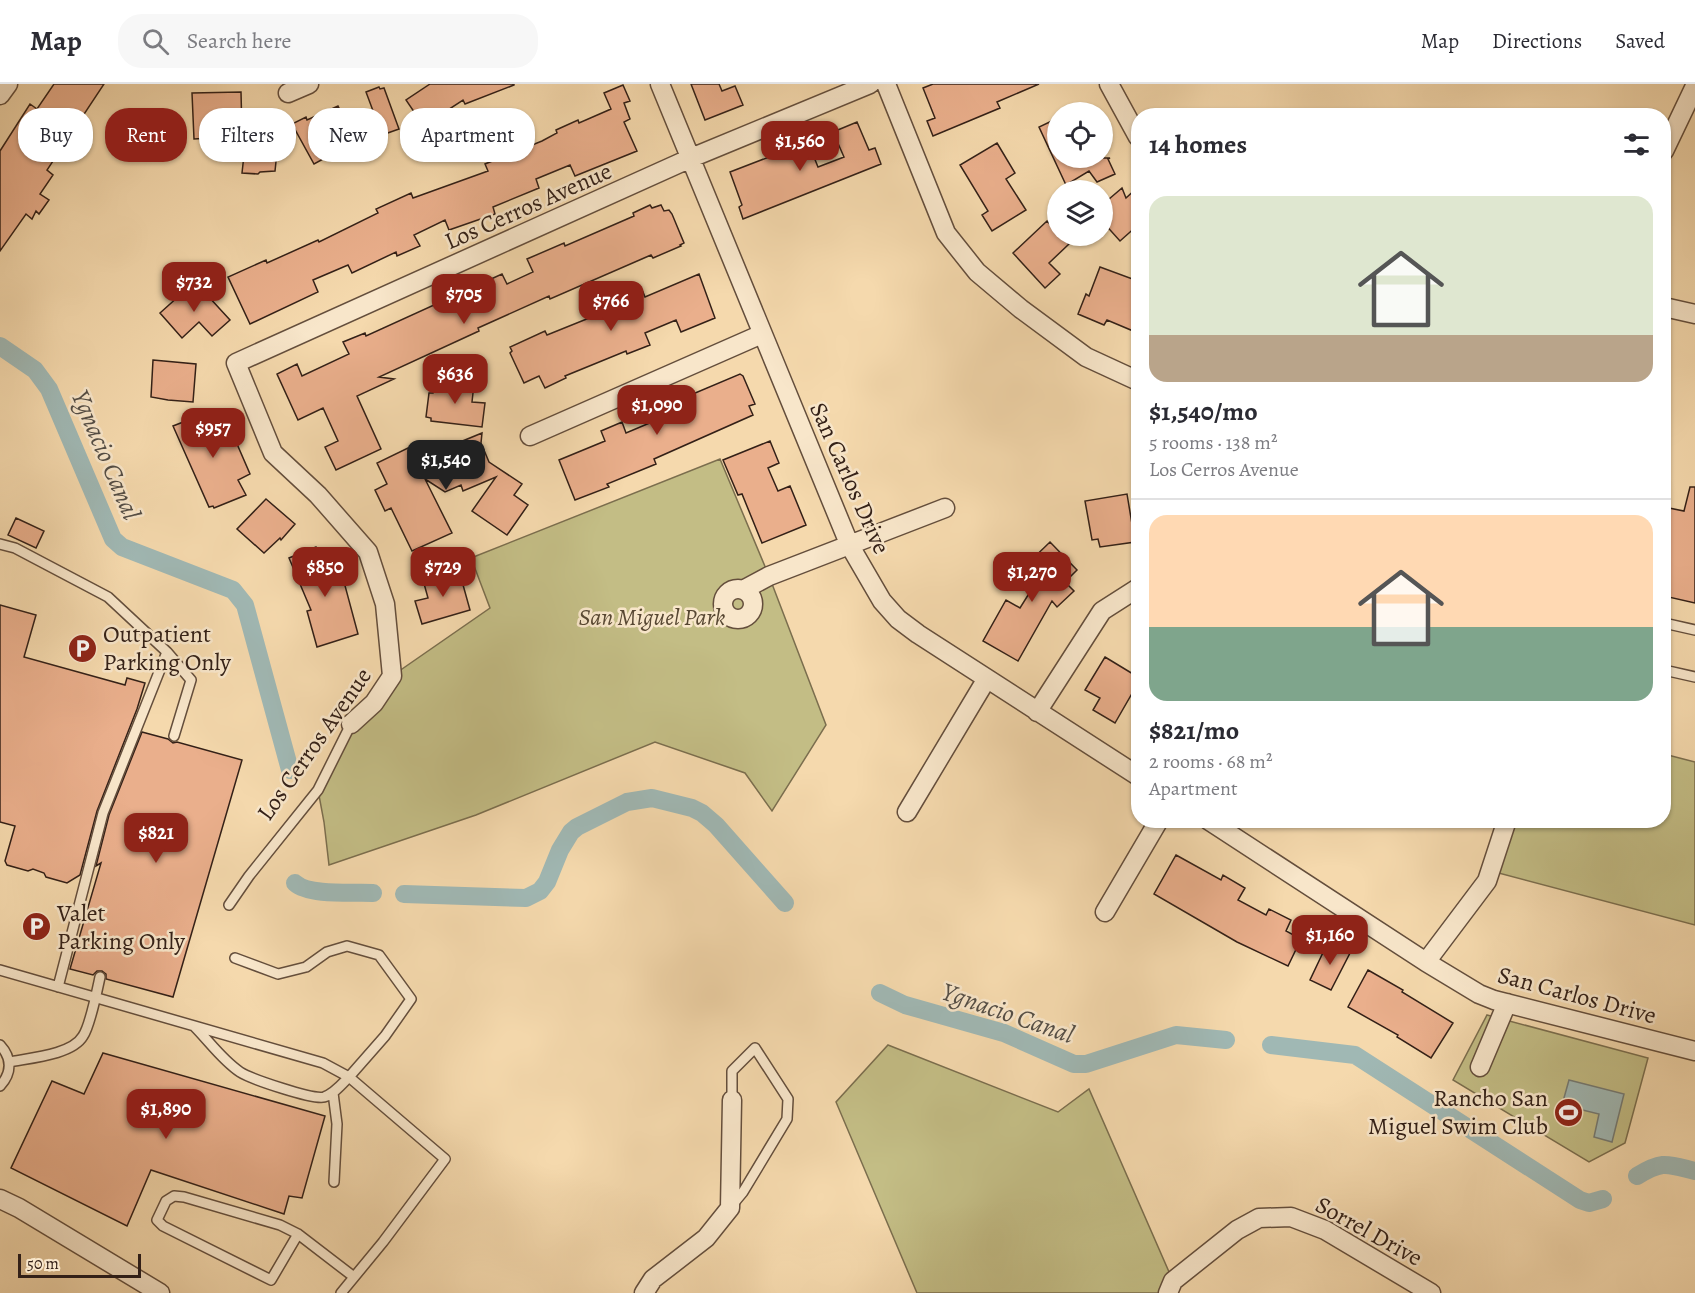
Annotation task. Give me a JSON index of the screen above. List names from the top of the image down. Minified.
{"streets":{"street":["Los Cerros Avenue","San Carlos Drive","Sorrel Drive"]},"crossings":[["Los Cerros Avenue","San Carlos Drive"]],"water":["Ygnacio Canal"],"parks":["San Miguel Park"],"places":{"parking":["Outpatient Parking Only","Valet Parking Only"],"sports":["Rancho San Miguel Swim Club"]},"scale_bar":"50 m","page":{"header":"Map","search":"Search here","nav":["Map","Directions","Saved"],"chip":["Buy","Rent","Filters","New","Apartment"],"heading":"14 homes","price":["$1,560","$732","$705","$766","$636","$1,090","$957","$1,540","$850","$729","$1,270","$821","$1,160","$1,890"],"list":[{"name":"$1,540/mo","note":"5 rooms · 138 m² · Los Cerros Avenue"},{"name":"$821/mo","note":"2 rooms · 68 m² · Apartment"}],"scale":"50 m"}}
